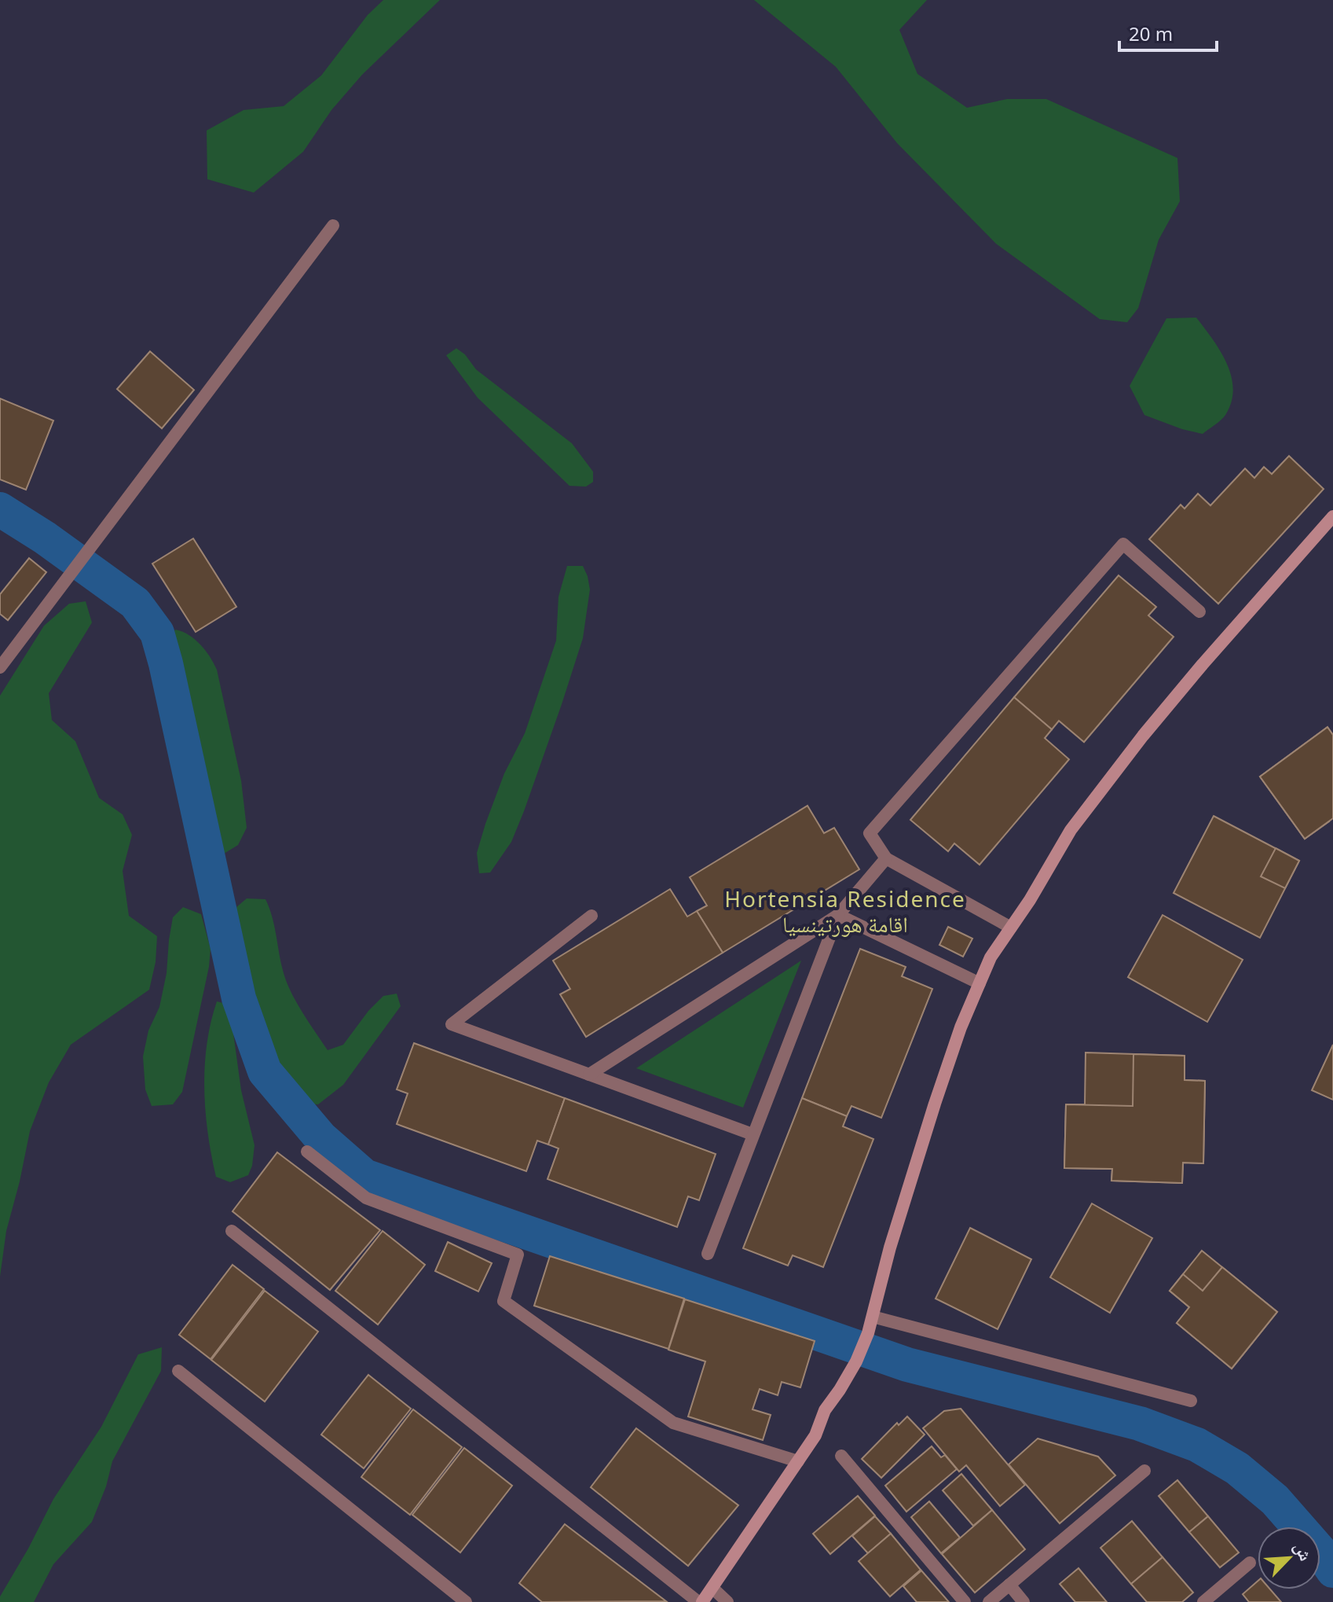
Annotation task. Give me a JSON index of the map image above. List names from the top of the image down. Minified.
{"districts":["Hortensia Residence اقامة هورتينسيا"],"scale_bar":"20 m","north":"top right"}
